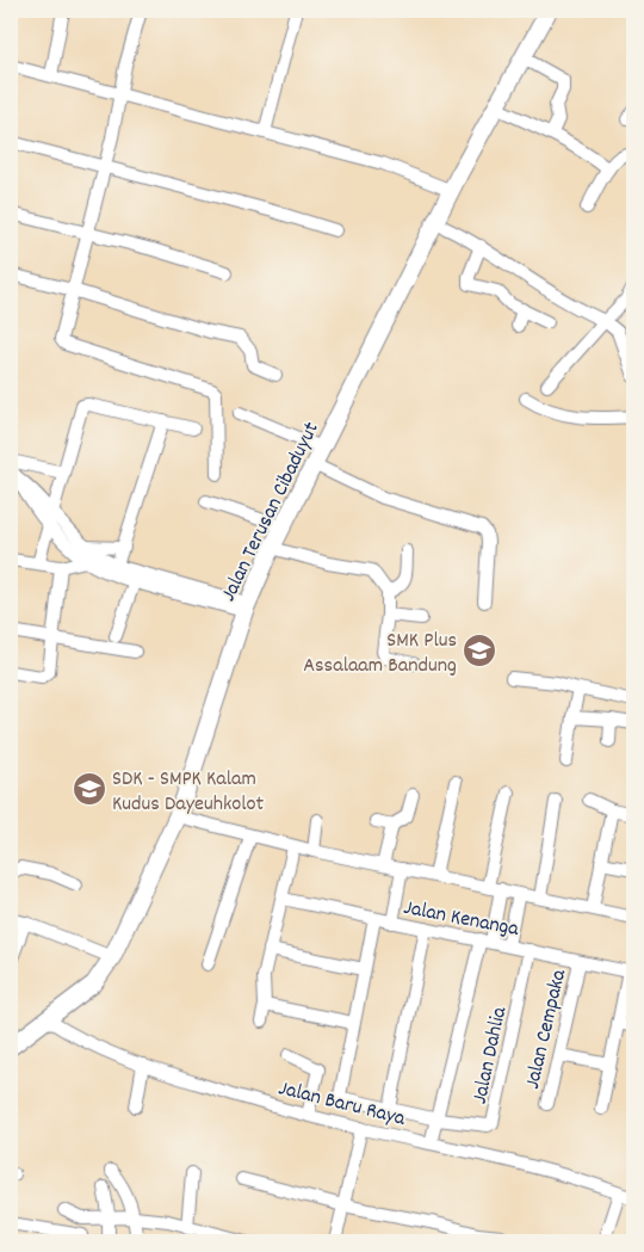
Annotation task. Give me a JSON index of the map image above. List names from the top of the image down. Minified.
{"streets":{"main road":["Jalan Terusan Cibaduyut"],"street":["Jalan Kenanga","Jalan Cempaka","Jalan Dahlia","Jalan Baru Raya"]},"crossings":[["Jalan Terusan Cibaduyut","Jalan Baru Raya"],["Jalan Kenanga","Jalan Cempaka"],["Jalan Kenanga","Jalan Dahlia"]],"places":{"school or university":["SMK Plus Assalaam Bandung","SDK - SMPK Kalam Kudus Dayeuhkolot"]}}
